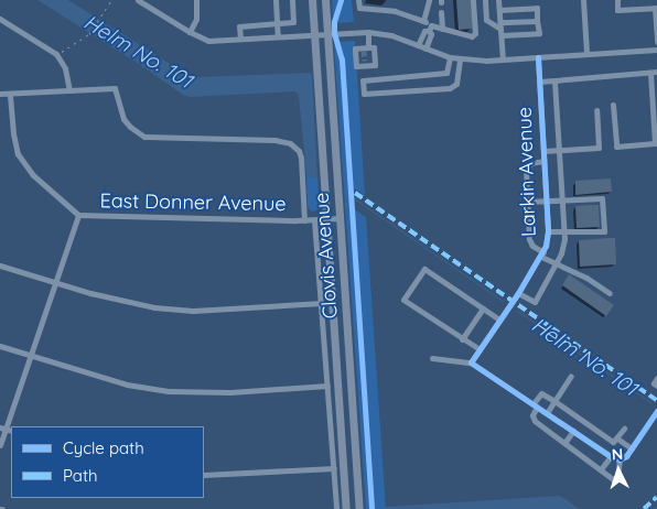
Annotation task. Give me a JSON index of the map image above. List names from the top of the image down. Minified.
{"streets":{"main road":["Clovis Avenue"],"street":["Larkin Avenue","East Donner Avenue"]},"crossings":[["East Donner Avenue","Clovis Avenue"]],"water":["Helm No. 101"],"legend":["Cycle path","Path"],"north":"top"}
